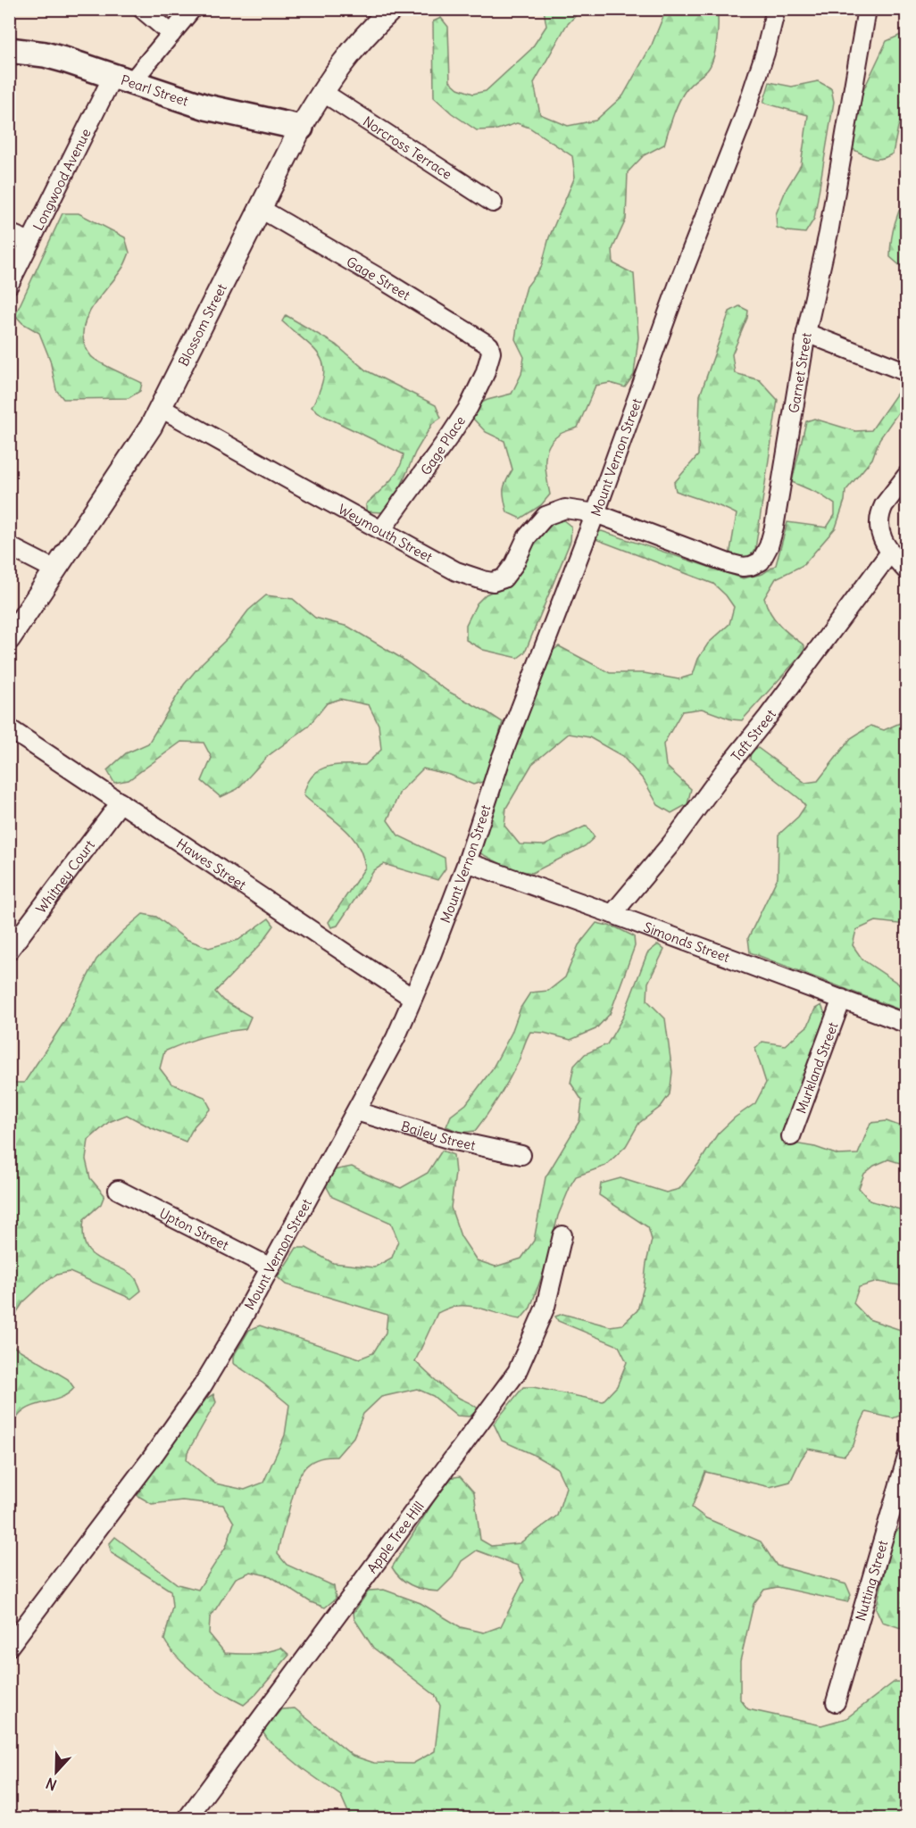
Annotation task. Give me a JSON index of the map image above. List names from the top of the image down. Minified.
{"streets":{"main road":["Pearl Street"],"street":["Norcross Terrace","Longwood Avenue","Gage Street","Blossom Street","Garnet Street","Gage Place","Mount Vernon Street","Weymouth Street","Taft Street","Hawes Street","Whitney Court","Simonds Street","Murkland Street","Bailey Street","Upton Street","Apple Tree Hill","Nutting Street"]},"crossings":[["Pearl Street","Longwood Avenue"],["Pearl Street","Blossom Street"],["Norcross Terrace","Blossom Street"],["Gage Street","Blossom Street"],["Gage Street","Gage Place"],["Blossom Street","Weymouth Street"],["Garnet Street","Mount Vernon Street"],["Garnet Street","Weymouth Street"],["Gage Place","Weymouth Street"],["Mount Vernon Street","Weymouth Street"],["Mount Vernon Street","Hawes Street"],["Mount Vernon Street","Simonds Street"],["Mount Vernon Street","Bailey Street"],["Mount Vernon Street","Upton Street"],["Taft Street","Simonds Street"],["Hawes Street","Whitney Court"],["Simonds Street","Murkland Street"]],"north":"bottom"}
